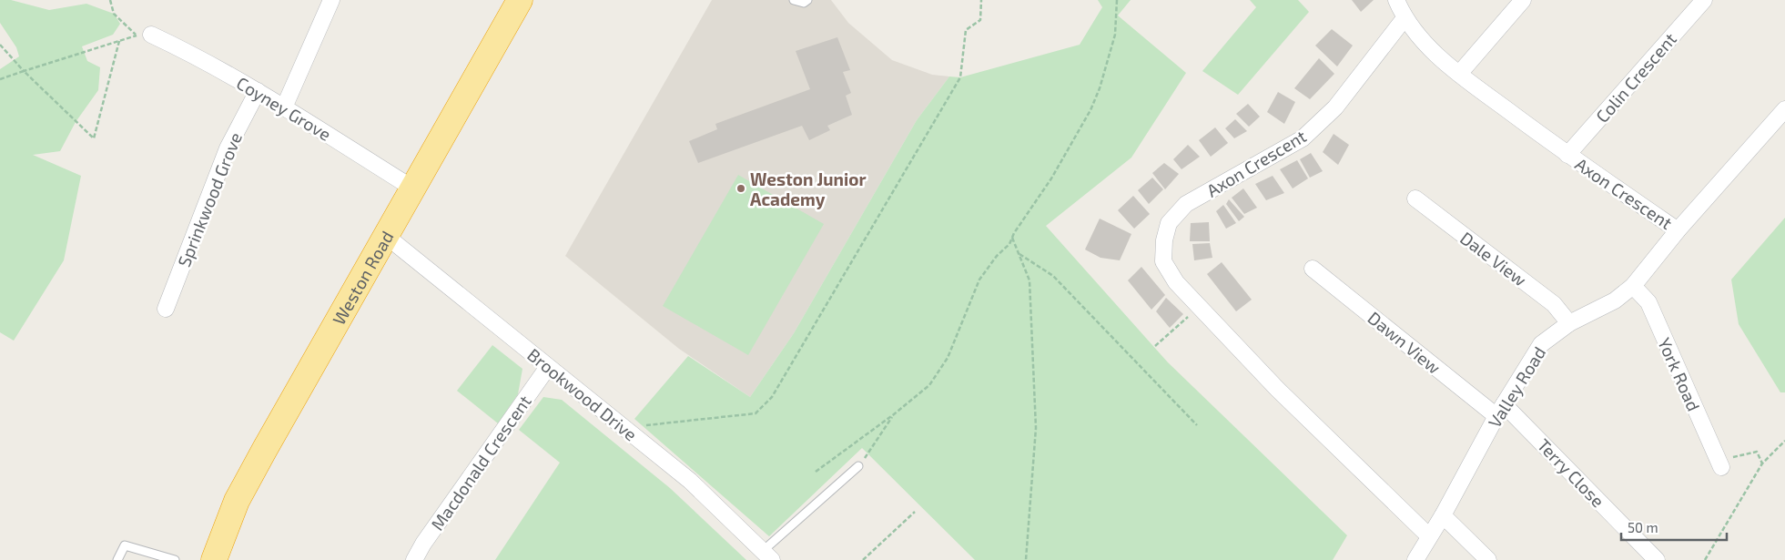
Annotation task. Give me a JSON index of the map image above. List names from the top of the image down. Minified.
{"streets":{"highway":["Weston Road"],"street":["Colin Crescent","Coyney Grove","Axon Crescent","Sprinkwood Grove","Dale View","Dawn View","York Road","Valley Road","Brookwood Drive","Macdonald Crescent","Terry Close"]},"crossings":[["Colin Crescent","Axon Crescent"],["Coyney Grove","Sprinkwood Grove"],["Coyney Grove","Weston Road"],["Axon Crescent","Valley Road"],["Dale View","Valley Road"],["Weston Road","Brookwood Drive"],["Dawn View","Valley Road"],["Dawn View","Terry Close"],["York Road","Valley Road"],["Valley Road","Terry Close"],["Brookwood Drive","Macdonald Crescent"]],"places":["Weston Junior Academy"],"scale_bar":"50 m"}
